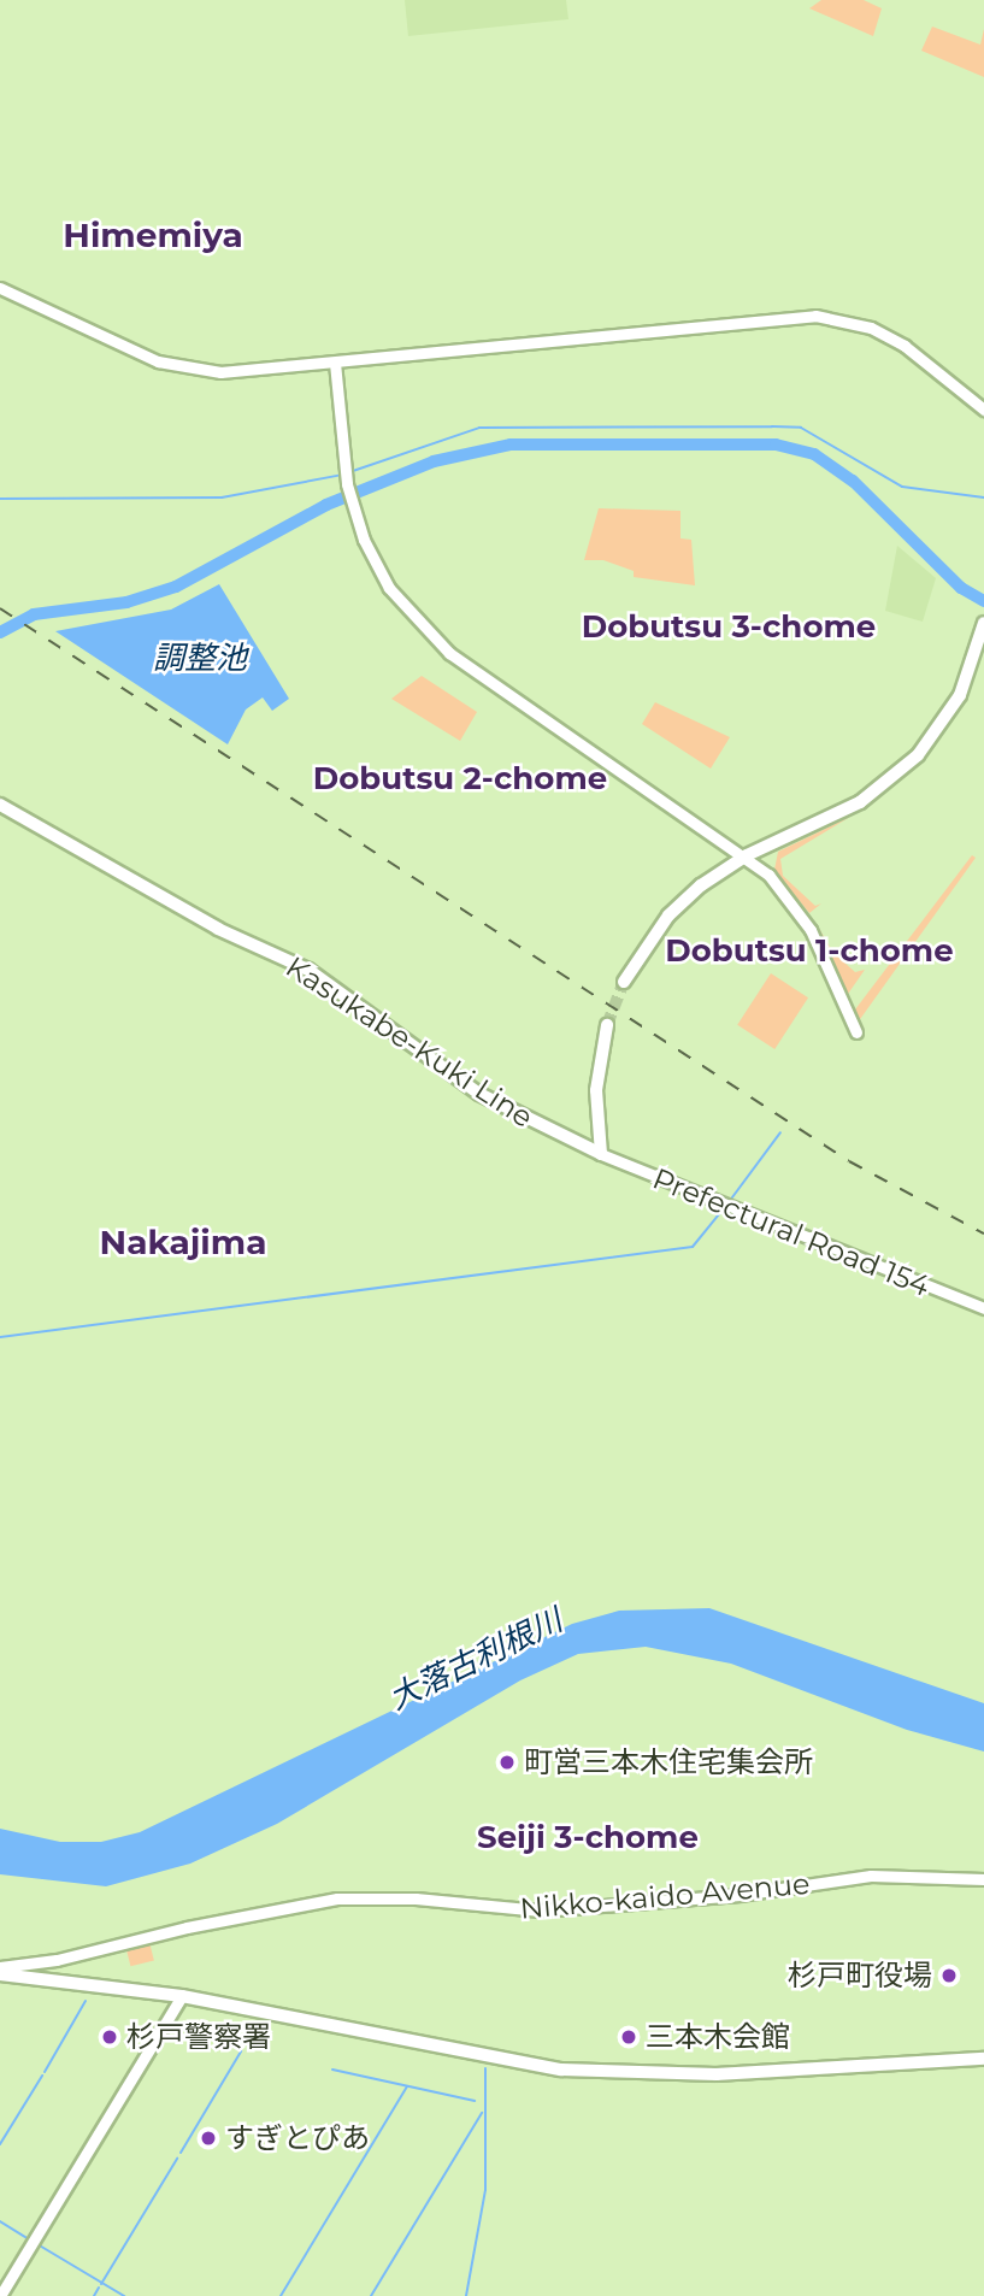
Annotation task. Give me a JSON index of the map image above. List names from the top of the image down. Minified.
{"streets":{"main road":["Kasukabe-Kuki Line"],"street":["Prefectural Road 154","Nikko-kaido Avenue"]},"crossings":[["Kasukabe-Kuki Line","Prefectural Road 154"]],"districts":["Himemiya","Dobutsu 3-chome","Dobutsu 2-chome","Dobutsu 1-chome","Nakajima","Seiji 3-chome"],"water":["調整池","大落古利根川"],"places":["町営三本木住宅集会所","杉戸町役場","杉戸警察署","三本木会館","すぎとぴあ"]}
